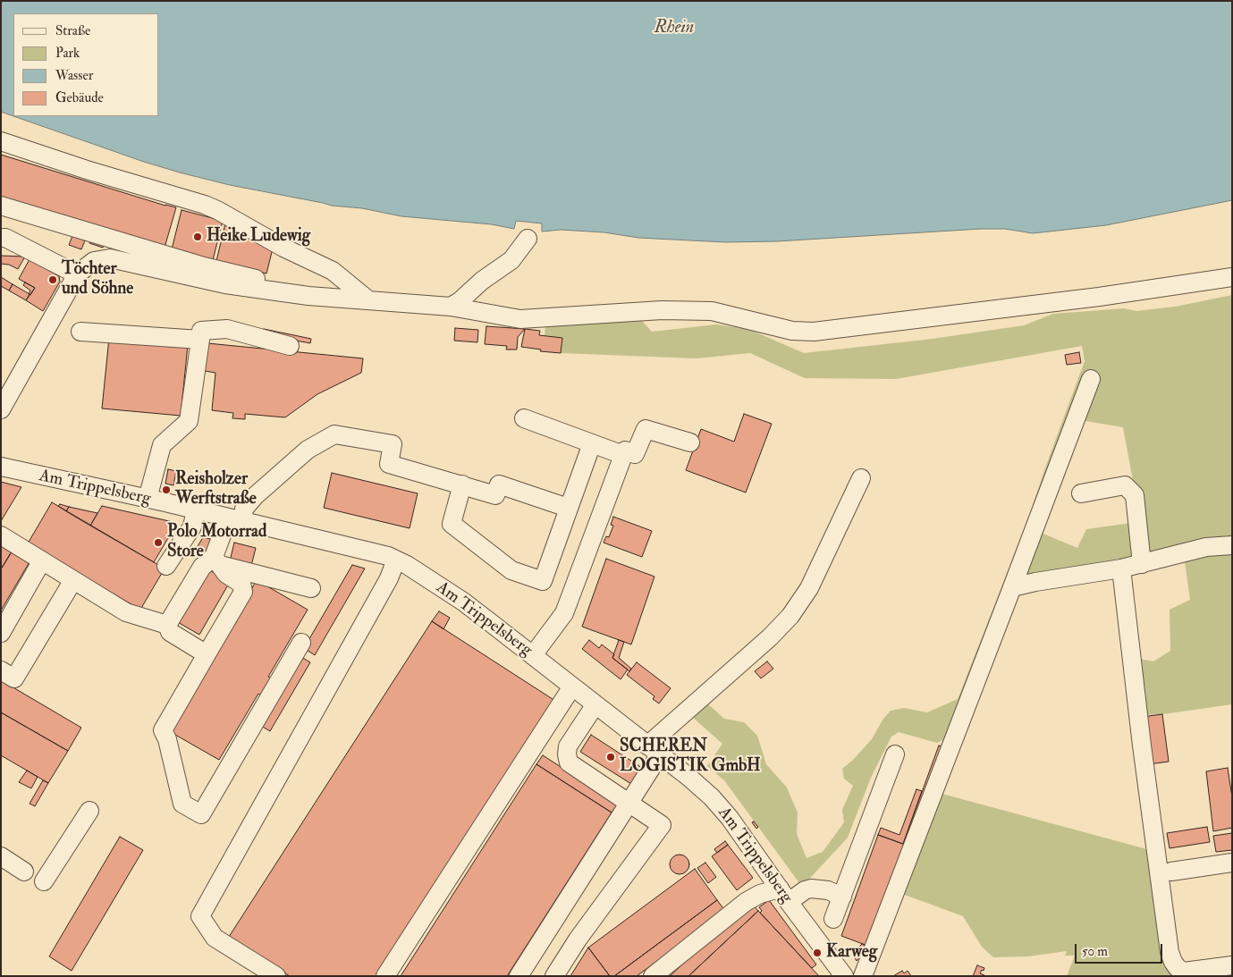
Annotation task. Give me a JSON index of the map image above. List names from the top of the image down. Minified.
{"streets":{"street":["Am Trippelsberg"]},"water":["Rhein"],"places":["Heike Ludewig","Töchter und Söhne","Reisholzer Werftstraße","Polo Motorrad Store","SCHEREN LOGISTIK GmbH","Karweg"],"legend":["Straße","Park","Wasser","Gebäude"],"scale_bar":"50 m"}
